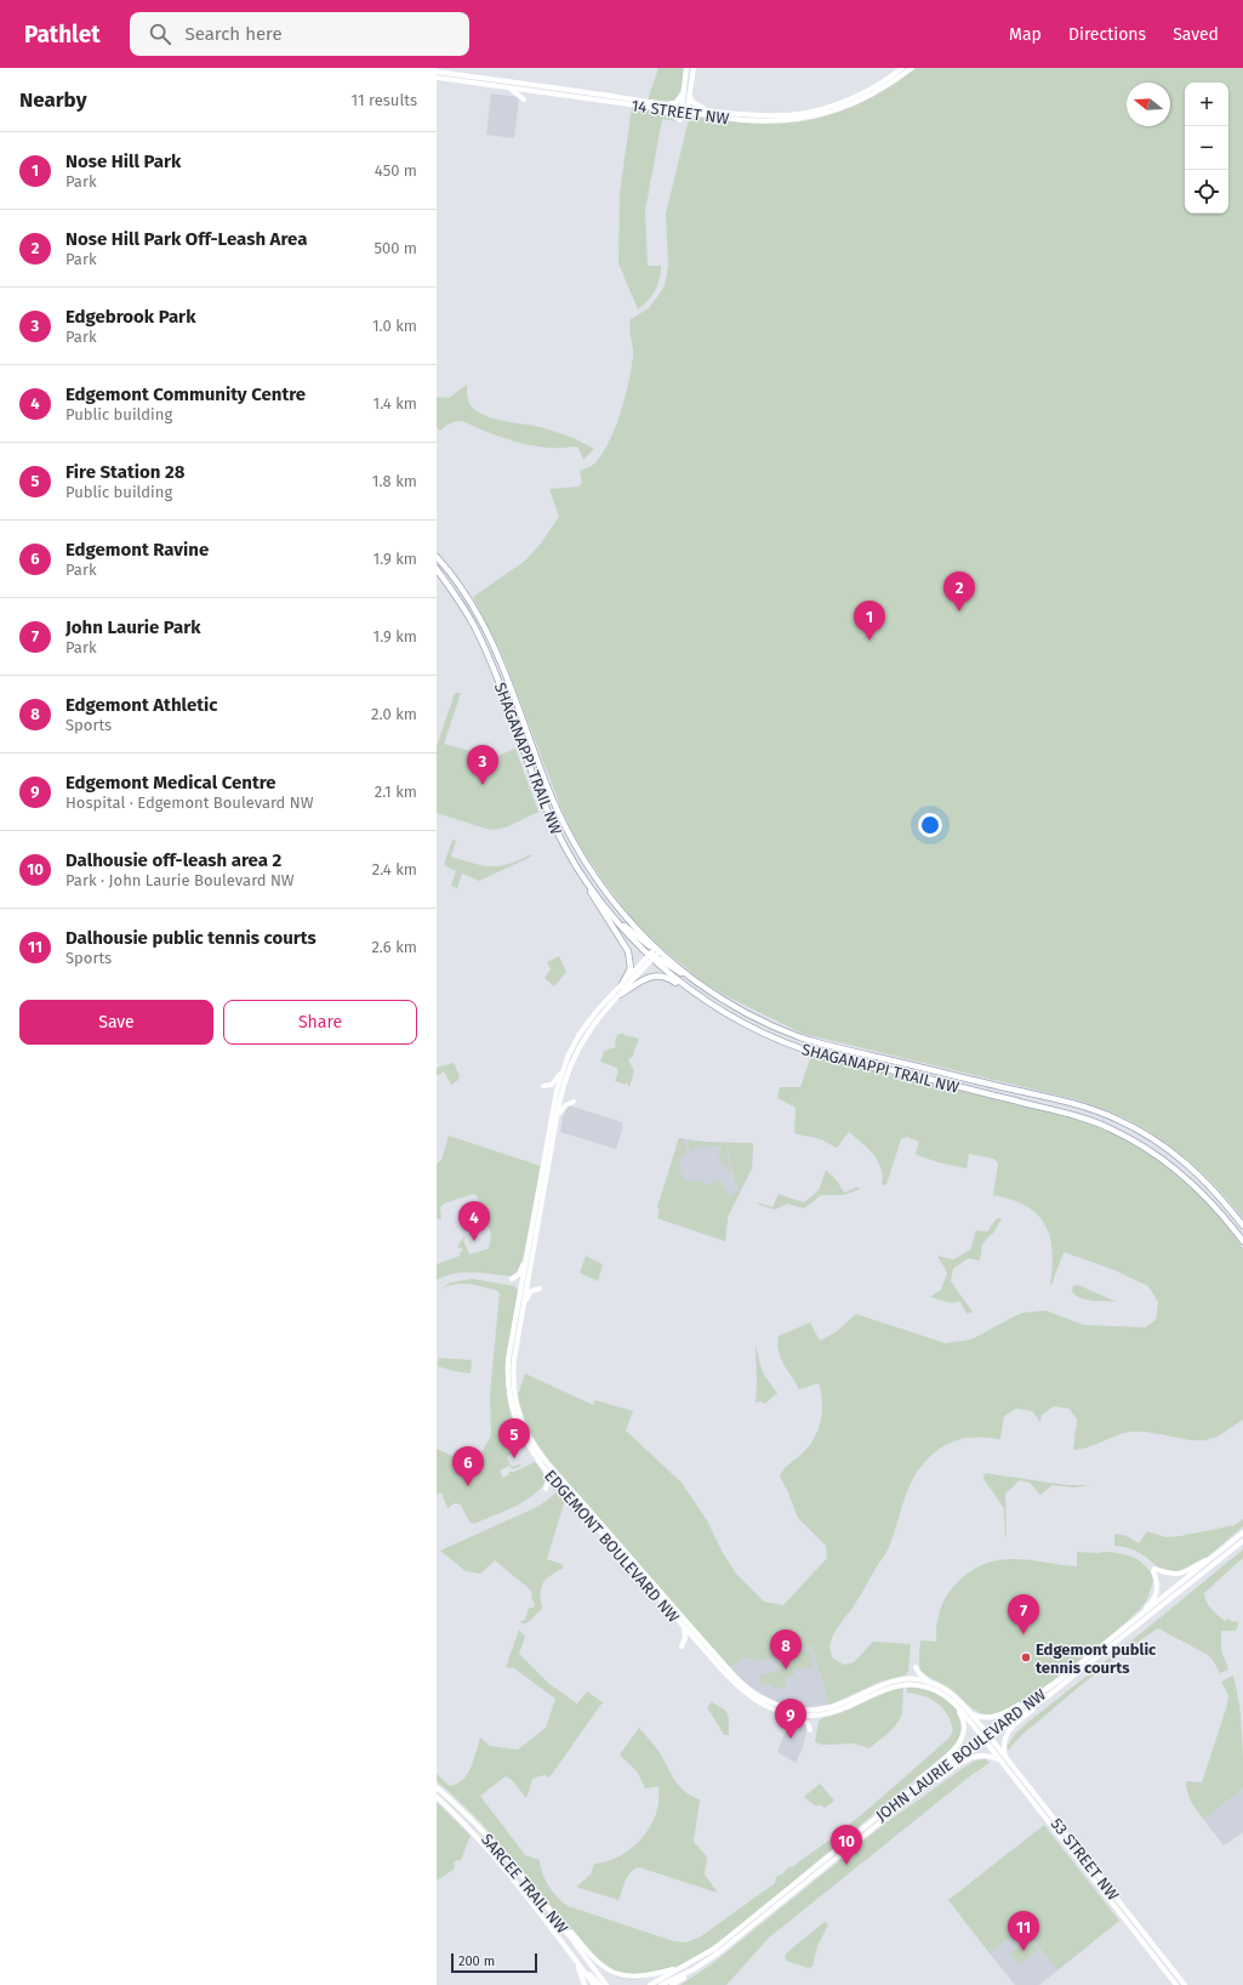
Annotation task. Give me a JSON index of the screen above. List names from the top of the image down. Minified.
{"streets":{"main road":["14 STREET NW","SHAGANAPPI TRAIL NW","EDGEMONT BOULEVARD NW","JOHN LAURIE BOULEVARD NW","53 STREET NW","SARCEE TRAIL NW"]},"crossings":[["SHAGANAPPI TRAIL NW","EDGEMONT BOULEVARD NW"],["EDGEMONT BOULEVARD NW","JOHN LAURIE BOULEVARD NW"],["EDGEMONT BOULEVARD NW","53 STREET NW"],["JOHN LAURIE BOULEVARD NW","53 STREET NW"]],"places":["Edgemont public tennis courts"],"scale_bar":"200 m","north":"left","page":{"header":"Pathlet","search":"Search here","nav":["Map","Directions","Saved"],"heading":["Nearby","11 results"],"map_buttons":["+","−"],"list":[{"mark":"1","name":"Nose Hill Park","note":"Park","value":"450 m"},{"mark":"2","name":"Nose Hill Park Off-Leash Area","note":"Park","value":"500 m"},{"mark":"3","name":"Edgebrook Park","note":"Park","value":"1.0 km"},{"mark":"4","name":"Edgemont Community Centre","note":"Public building","value":"1.4 km"},{"mark":"5","name":"Fire Station 28","note":"Public building","value":"1.8 km"},{"mark":"6","name":"Edgemont Ravine","note":"Park","value":"1.9 km"},{"mark":"7","name":"John Laurie Park","note":"Park","value":"1.9 km"},{"mark":"8","name":"Edgemont Athletic","note":"Sports","value":"2.0 km"},{"mark":"9","name":"Edgemont Medical Centre","note":"Hospital · Edgemont Boulevard NW","value":"2.1 km"},{"mark":"10","name":"Dalhousie off-leash area 2","note":"Park · John Laurie Boulevard NW","value":"2.4 km"},{"mark":"11","name":"Dalhousie public tennis courts","note":"Sports","value":"2.6 km"}],"pins":["2","1","3","4","5","6","7","8","9","10","11"],"buttons":["Save","Share"],"scale":"200 m"}}
